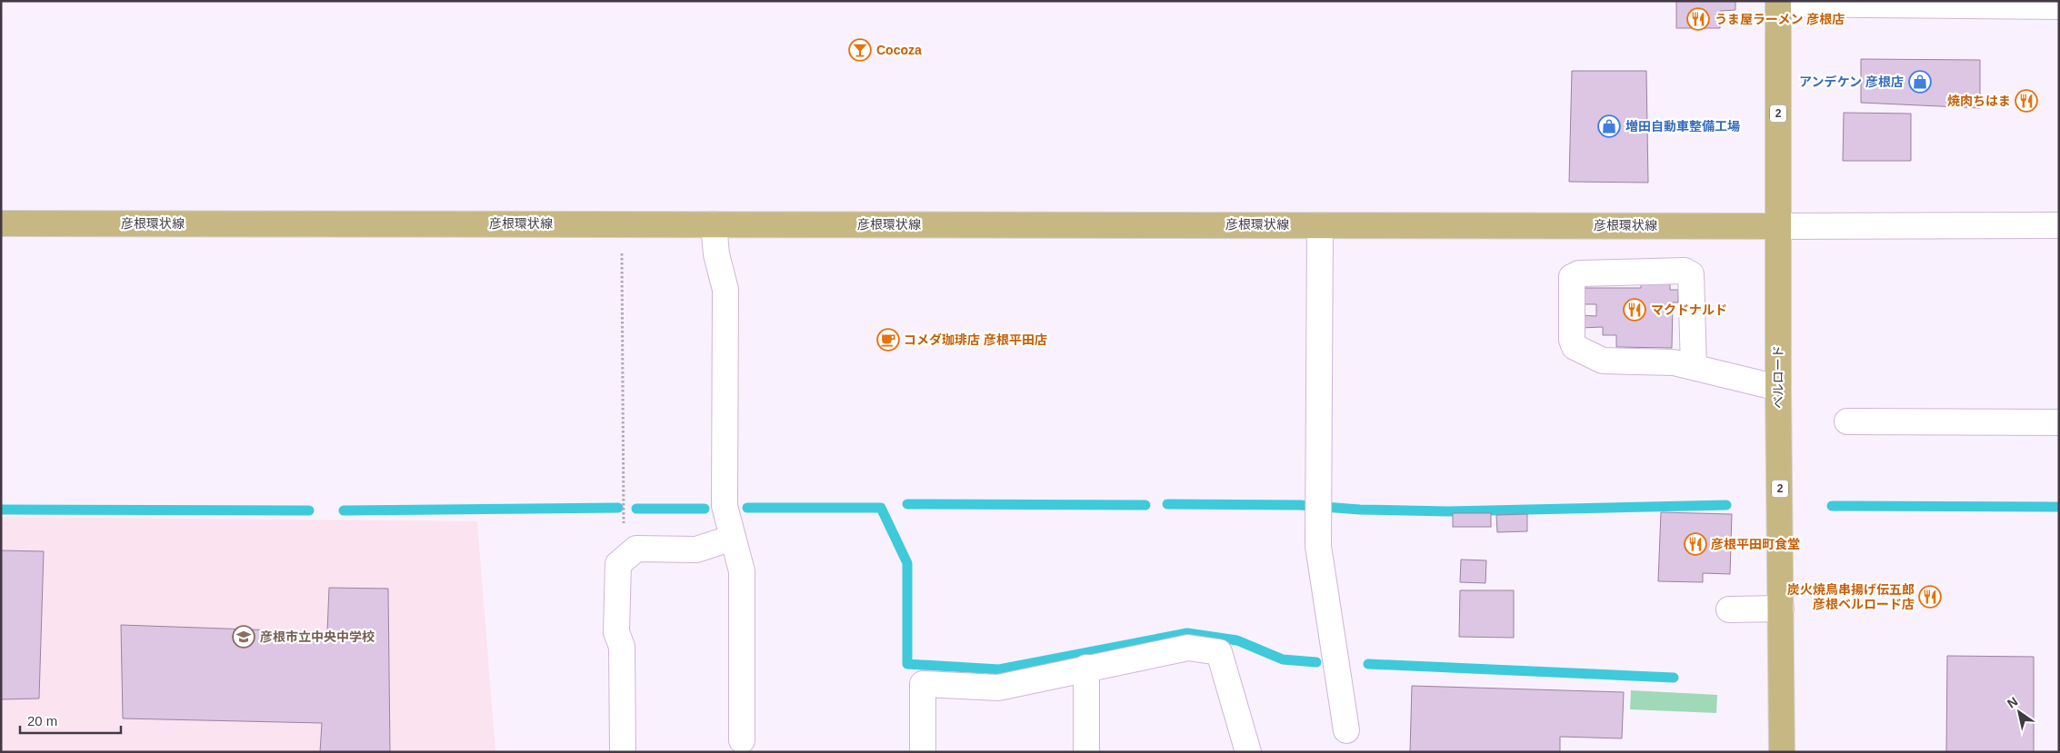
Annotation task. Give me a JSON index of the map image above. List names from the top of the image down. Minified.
{"streets":{"main road":["2","彦根環状線","ベルロード"]},"crossings":[["彦根環状線","ベルロード"]],"places":{"restaurant":["うま屋ラーメン 彦根店","焼肉ちはま","マクドナルド","彦根平田町食堂","炭火焼鳥串揚げ伝五郎 彦根ベルロード店"],"bar":["Cocoza"],"shop":["アンデケン 彦根店","増田自動車整備工場"],"cafe":["コメダ珈琲店 彦根平田店"],"school or university":["彦根市立中央中学校"]},"scale_bar":"20 m","north":"top left"}
